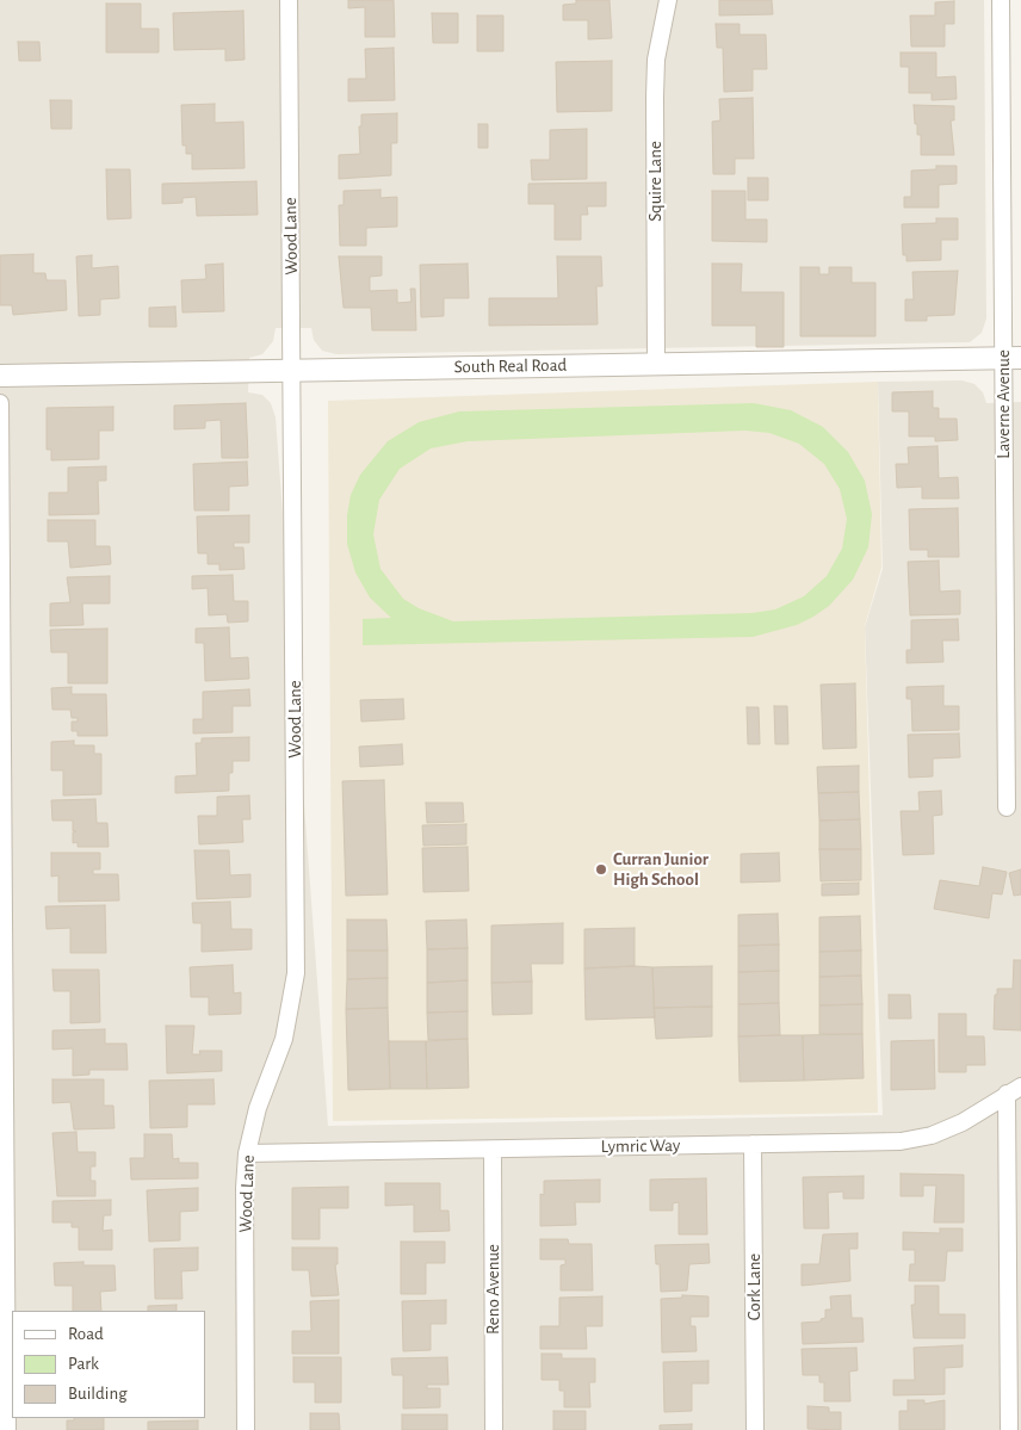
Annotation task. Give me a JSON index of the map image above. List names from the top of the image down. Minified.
{"streets":{"street":["Squire Lane","Wood Lane","South Real Road","Laverne Avenue","Lymric Way","Cork Lane","Reno Avenue"]},"crossings":[["Squire Lane","South Real Road"],["Wood Lane","South Real Road"],["Wood Lane","Lymric Way"],["South Real Road","Laverne Avenue"],["Lymric Way","Cork Lane"],["Lymric Way","Reno Avenue"]],"places":["Curran Junior High School"],"legend":["Road","Park","Building"]}
